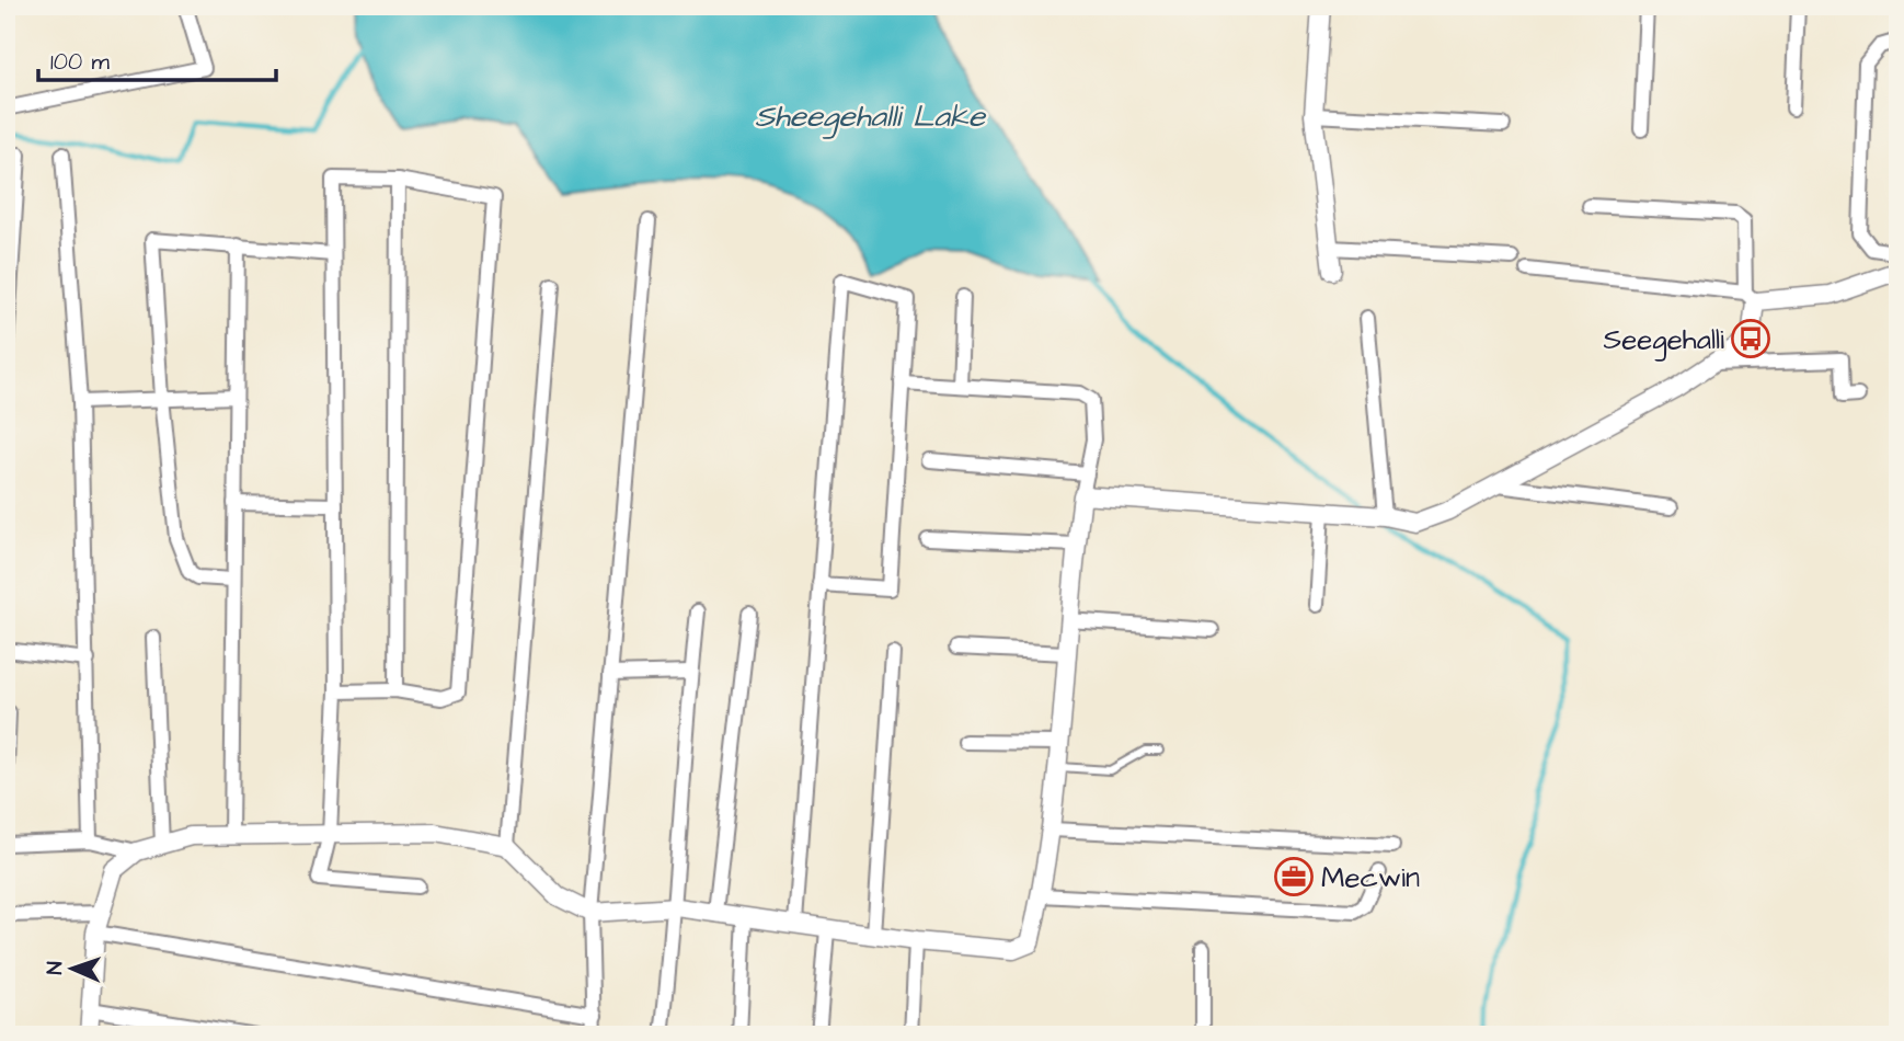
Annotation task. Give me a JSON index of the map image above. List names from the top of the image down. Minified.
{"water":["Sheegehalli Lake"],"places":{"bus stop":["Seegehalli"],"office":["Mecwin"]},"scale_bar":"100 m","north":"left"}
